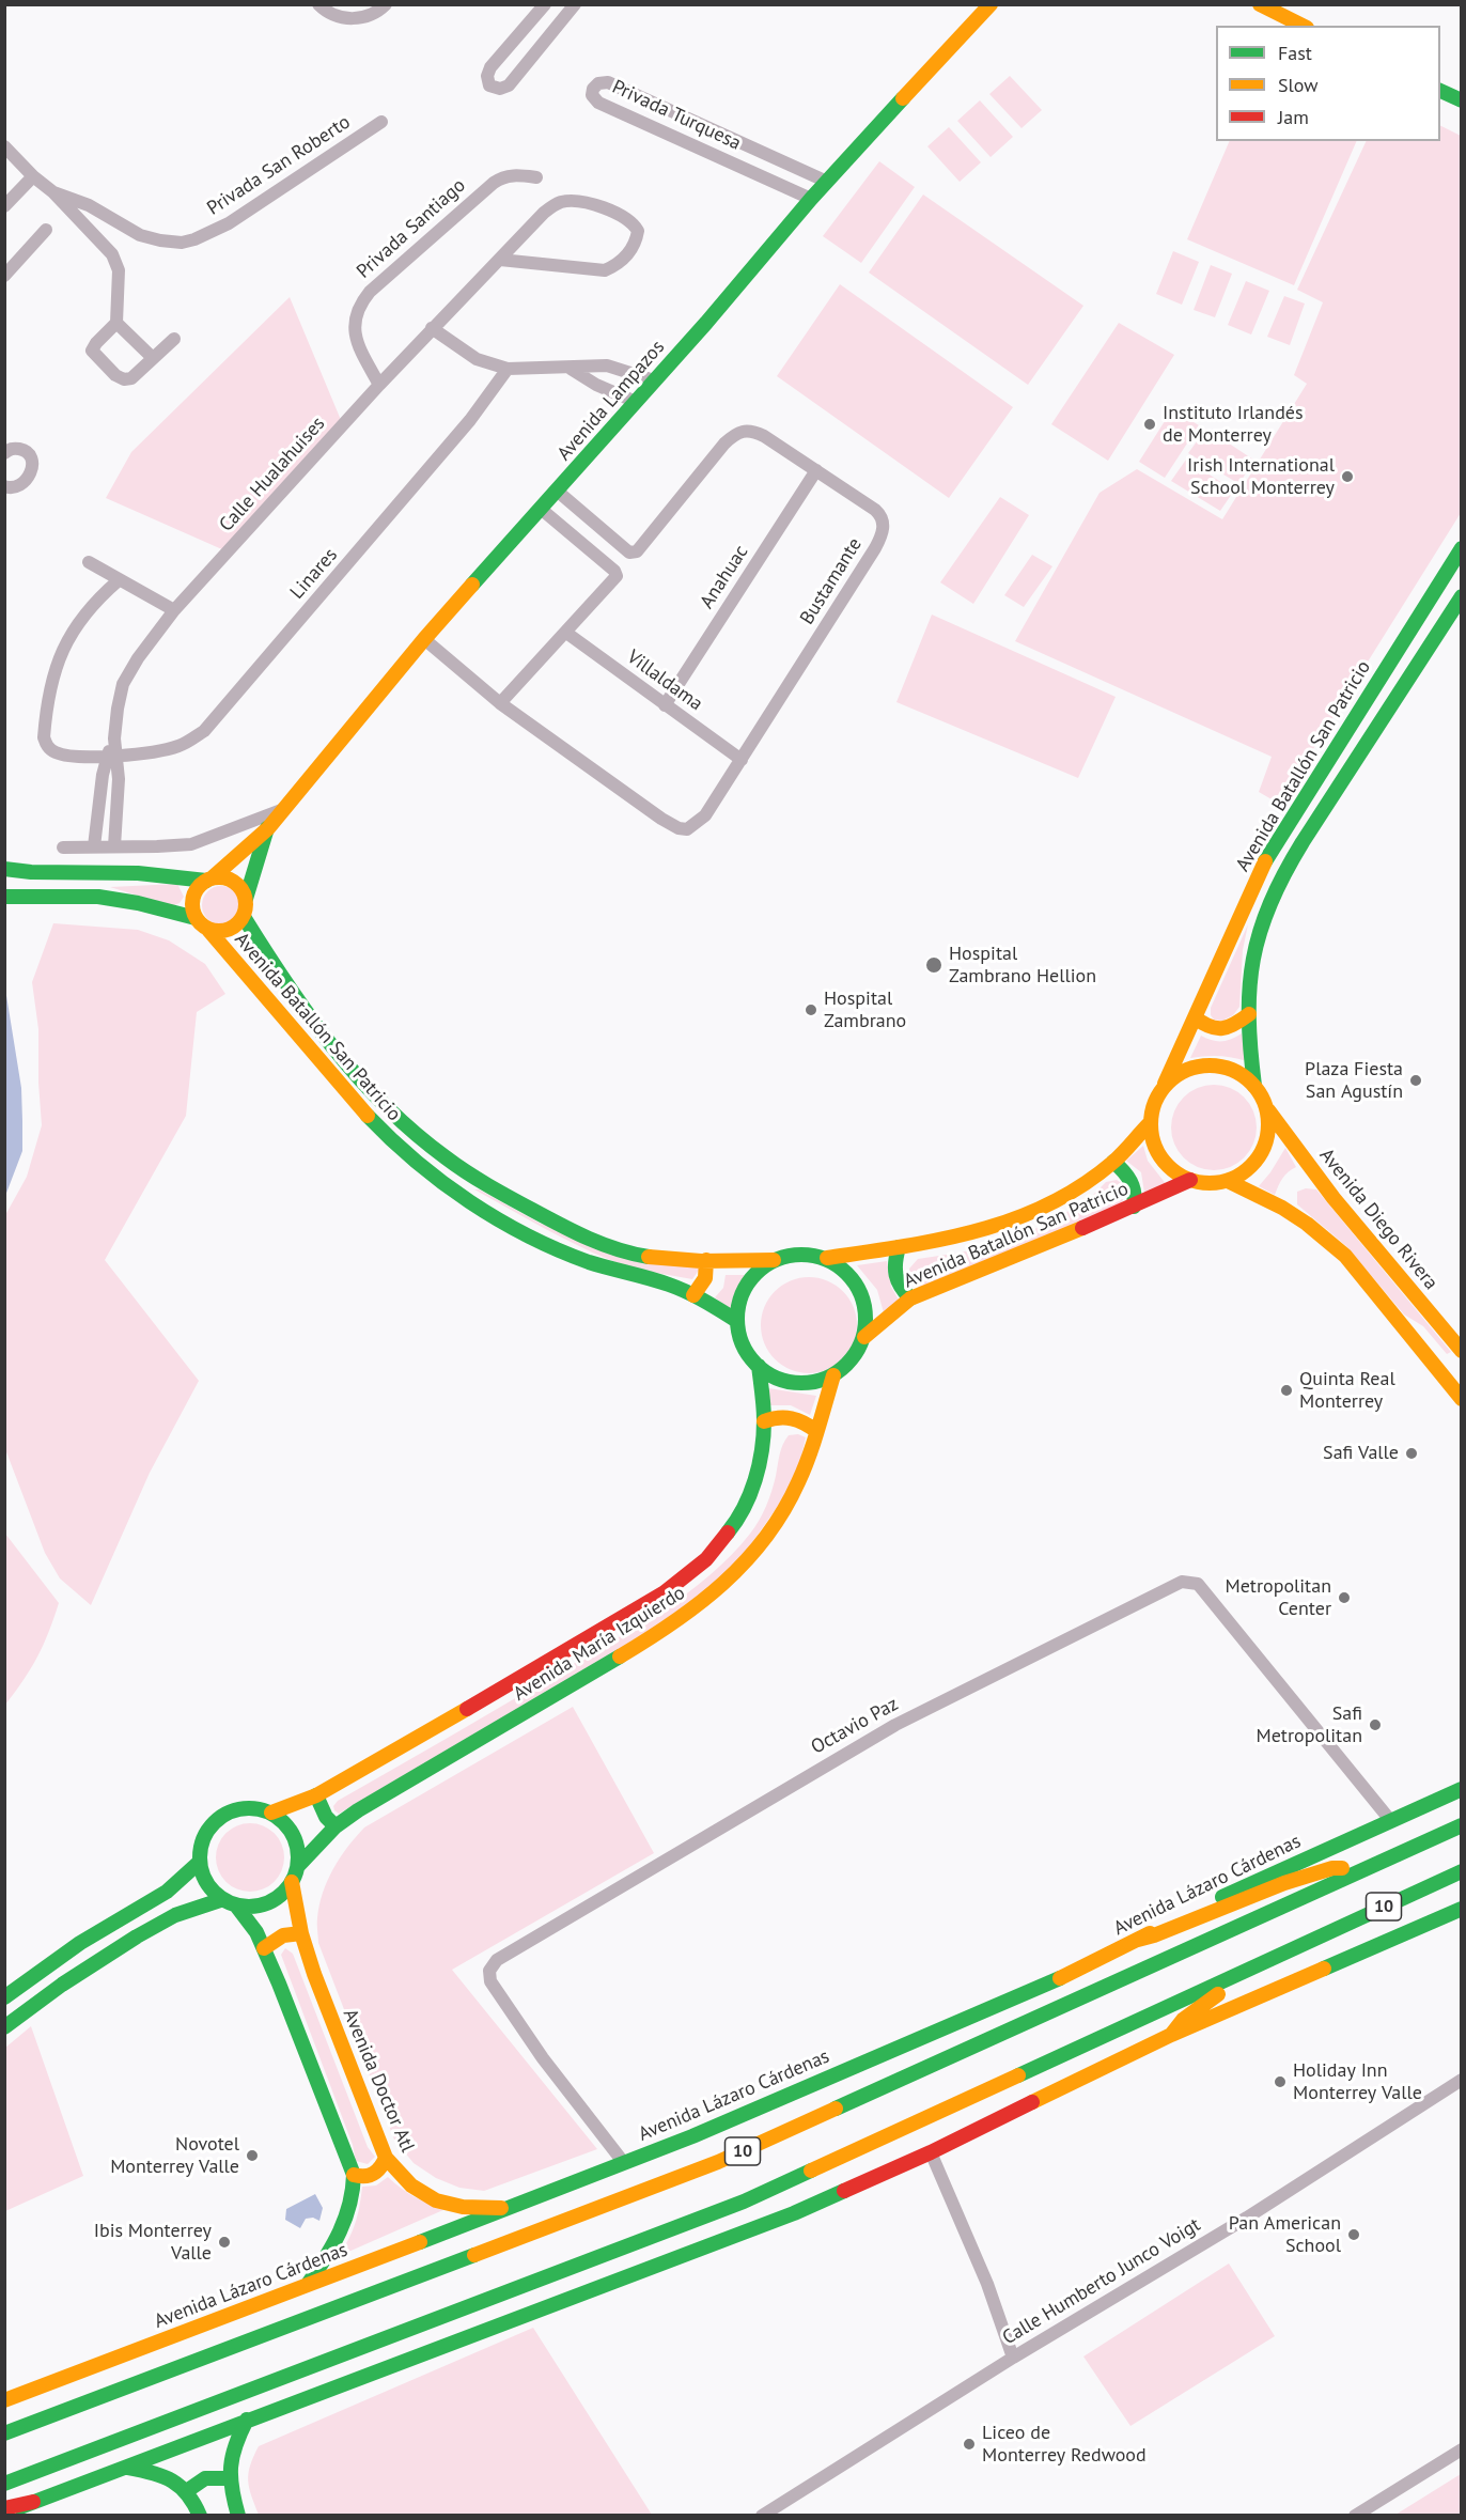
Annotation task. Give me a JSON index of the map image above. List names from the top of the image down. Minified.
{"streets":{"main road":["Avenida Lampazos","Avenida Batallón San Patricio","Avenida Diego Rivera","Avenida María Izquierdo","Avenida Lázaro Cárdenas","10","Avenida Doctor Atl"],"street":["Privada Turquesa","Privada San Roberto","Privada Santiago","Calle Hualahuises","Linares","Anahuac","Bustamante","Villaldama","Octavio Paz","Calle Humberto Junco Voigt"]},"crossings":[["Privada Turquesa","Avenida Lampazos"],["Privada Santiago","Calle Hualahuises"],["Avenida Lampazos","Bustamante"],["Avenida Lampazos","Avenida Batallón San Patricio"],["Calle Hualahuises","Linares"],["Anahuac","Bustamante"],["Anahuac","Villaldama"],["Bustamante","Villaldama"],["Avenida Batallón San Patricio","Avenida Diego Rivera"],["Avenida Batallón San Patricio","Avenida María Izquierdo"],["Avenida María Izquierdo","Avenida Doctor Atl"],["Octavio Paz","Avenida Lázaro Cárdenas"],["Avenida Lázaro Cárdenas","Avenida Doctor Atl"]],"places":["Instituto Irlandés de Monterrey","Irish International School Monterrey","Hospital Zambrano Hellion","Hospital Zambrano","Plaza Fiesta San Agustín","Quinta Real Monterrey","Safi Valle","Metropolitan Center","Safi Metropolitan","Holiday Inn Monterrey Valle","Novotel Monterrey Valle","Pan American School","Ibis Monterrey Valle","Liceo de Monterrey Redwood"],"legend":["Fast","Slow","Jam"]}
